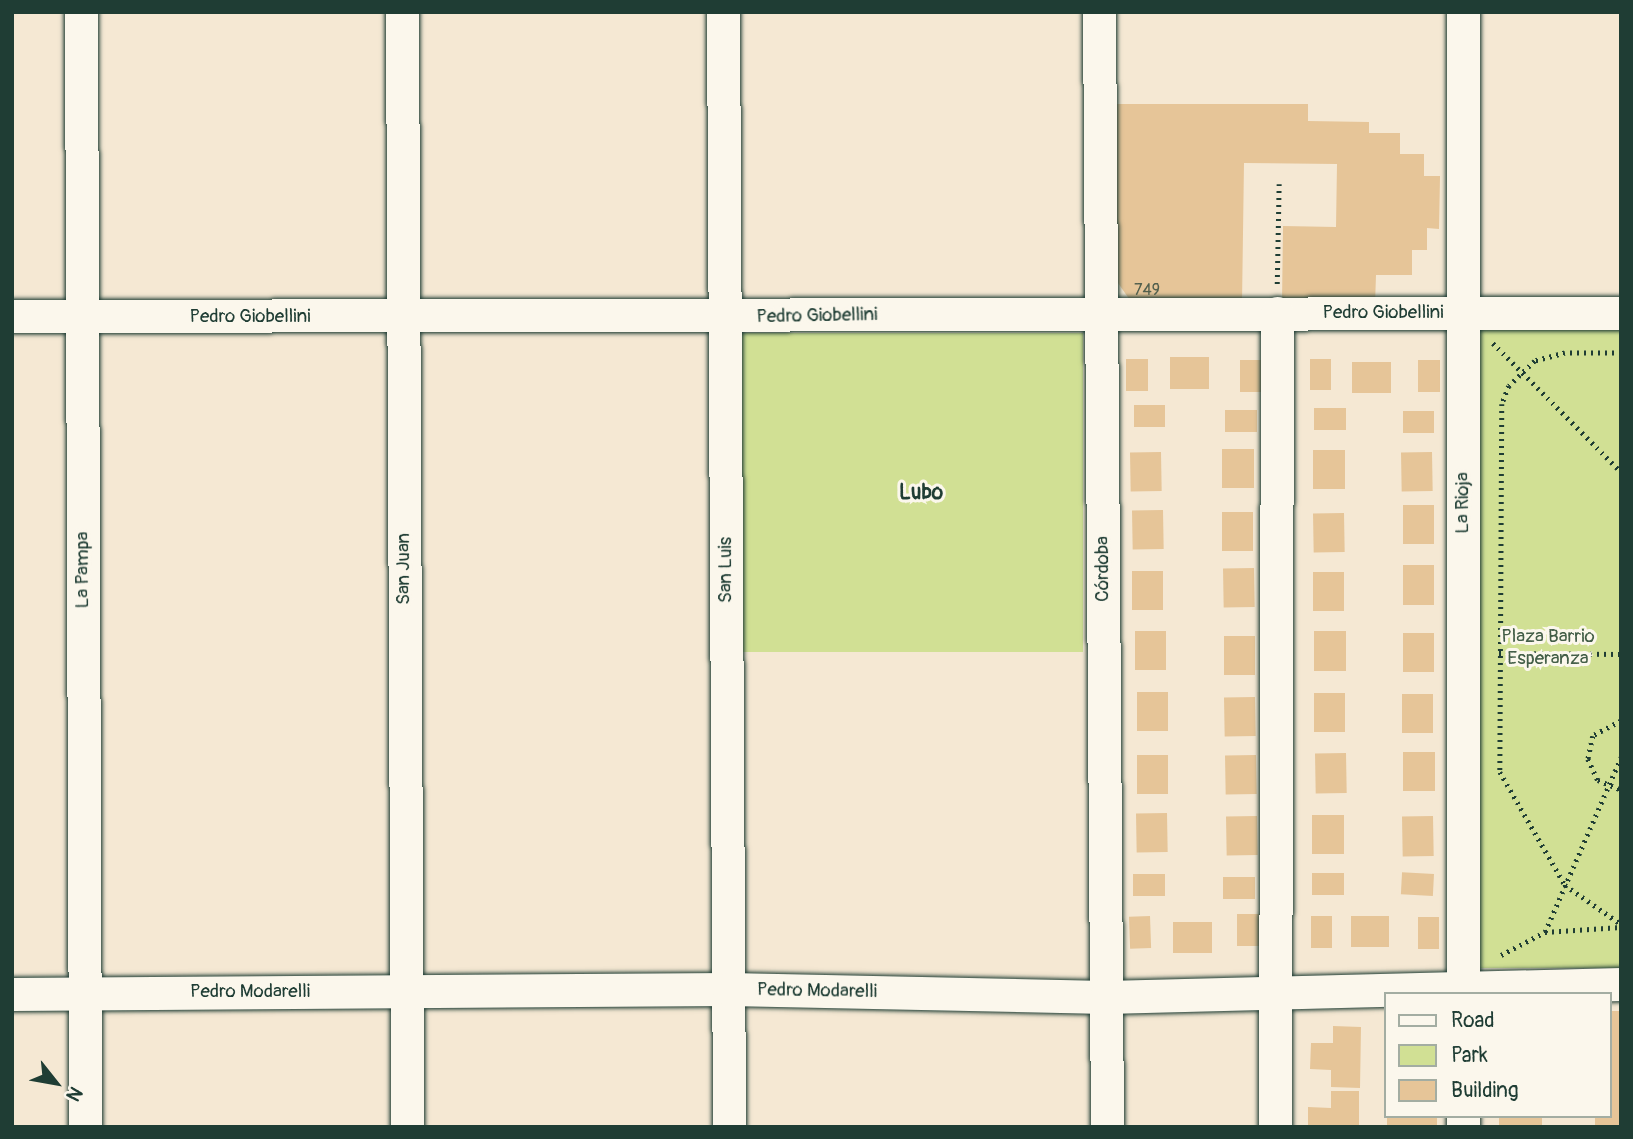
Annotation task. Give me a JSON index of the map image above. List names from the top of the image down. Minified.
{"streets":{"street":["Pedro Giobellini","La Rioja","San Juan","Córdoba","La Pampa","San Luis","Pedro Modarelli"]},"crossings":[["Pedro Giobellini","La Rioja"],["Pedro Giobellini","San Juan"],["Pedro Giobellini","Córdoba"],["Pedro Giobellini","La Pampa"],["Pedro Giobellini","San Luis"],["La Rioja","Pedro Modarelli"],["San Juan","Pedro Modarelli"],["Córdoba","Pedro Modarelli"],["La Pampa","Pedro Modarelli"],["San Luis","Pedro Modarelli"]],"districts":["Lubo"],"parks":["Plaza Barrio Esperanza"],"house_numbers":["749"],"legend":["Road","Park","Building"],"north":"bottom right"}
